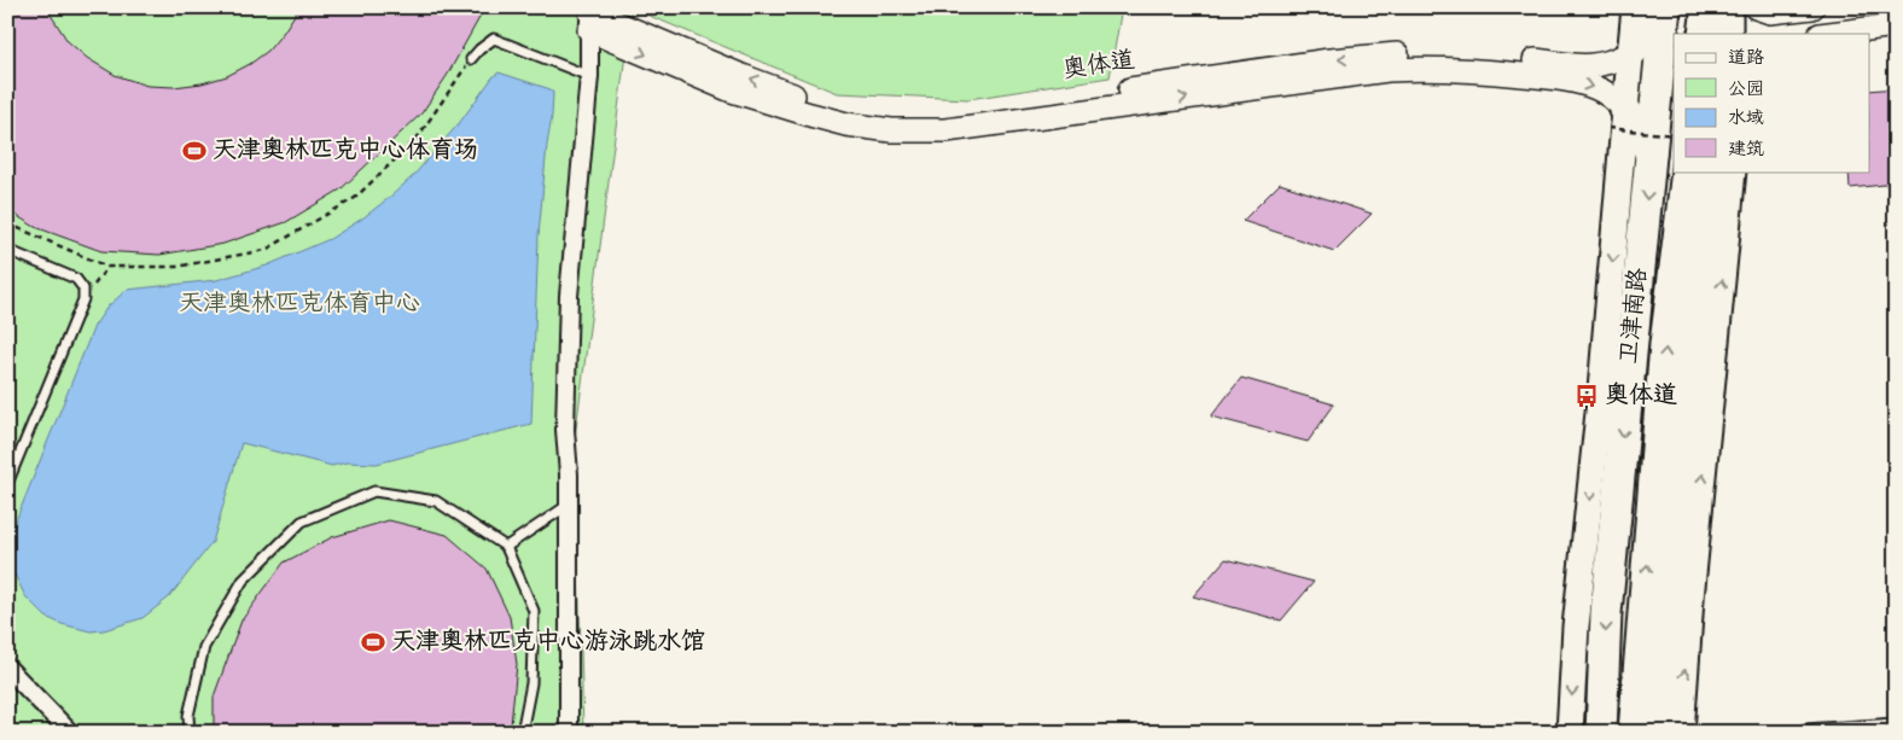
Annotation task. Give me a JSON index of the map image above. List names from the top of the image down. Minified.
{"streets":{"highway":["卫津南路"],"street":["奥体道"]},"parks":["天津奥林匹克体育中心"],"places":{"sports":["天津奥林匹克中心体育场","天津奥林匹克中心游泳跳水馆"],"bus stop":["奥体道"]},"legend":["道路","公园","水域","建筑"]}
